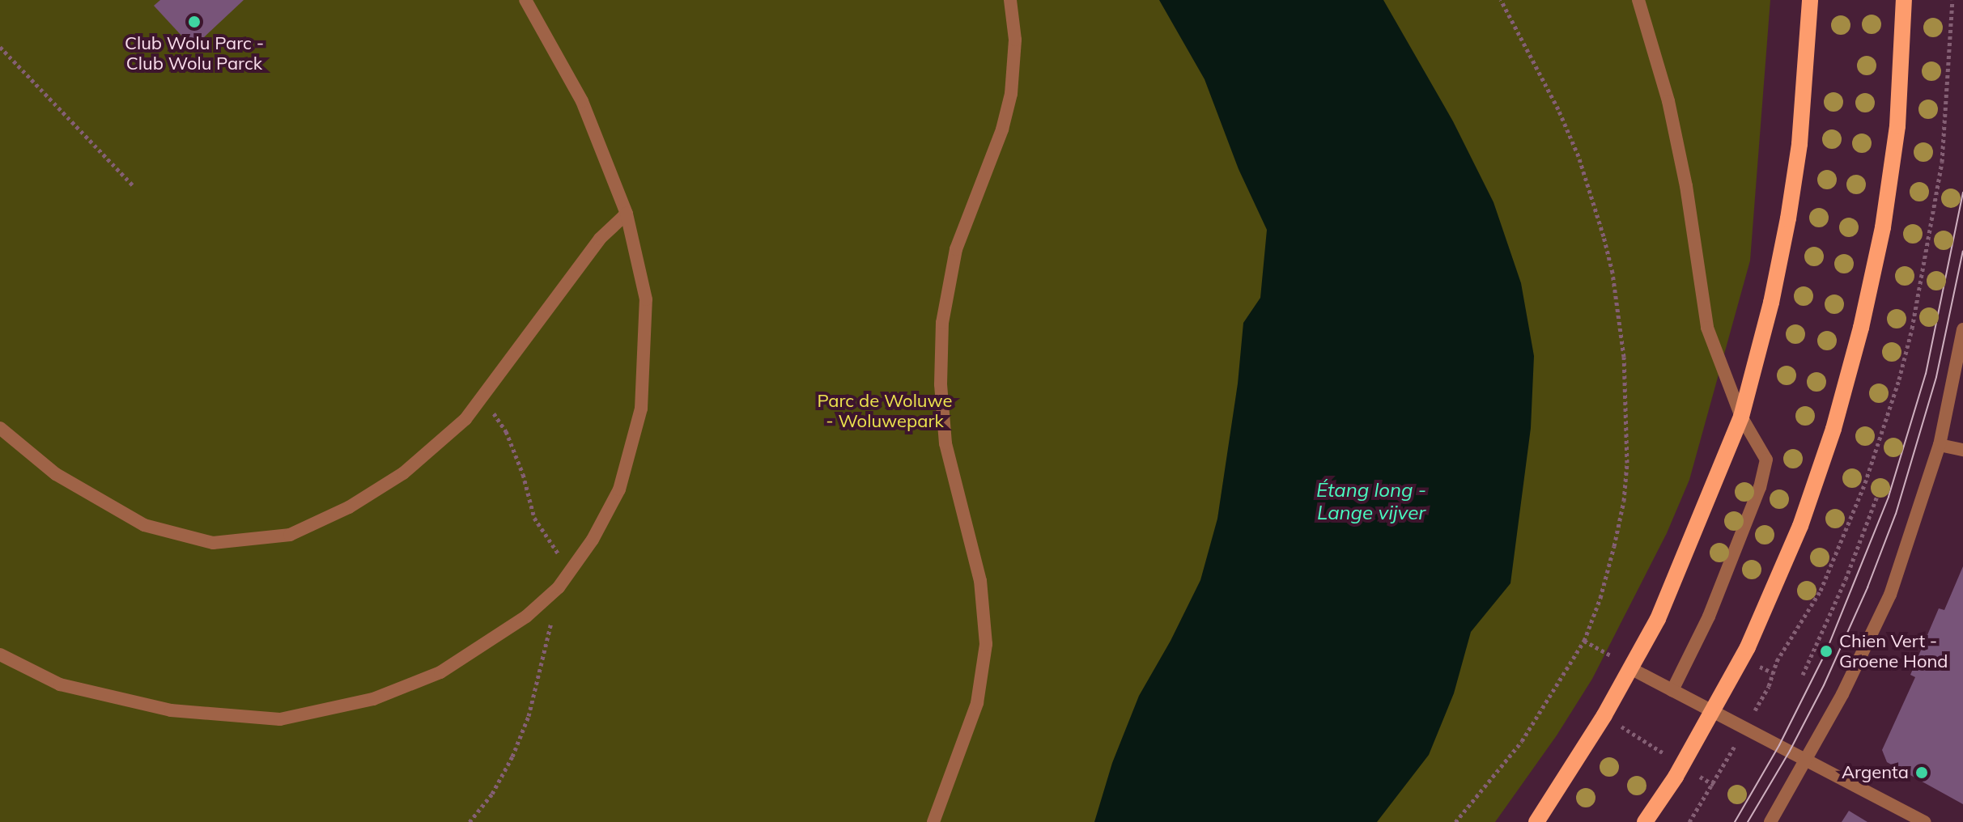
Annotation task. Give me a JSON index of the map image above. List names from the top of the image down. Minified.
{"water":["Étang long - Lange vijver"],"parks":["Parc de Woluwe - Woluwepark"],"places":["Club Wolu Parc - Club Wolu Parck","Chien Vert - Groene Hond","Argenta"]}
